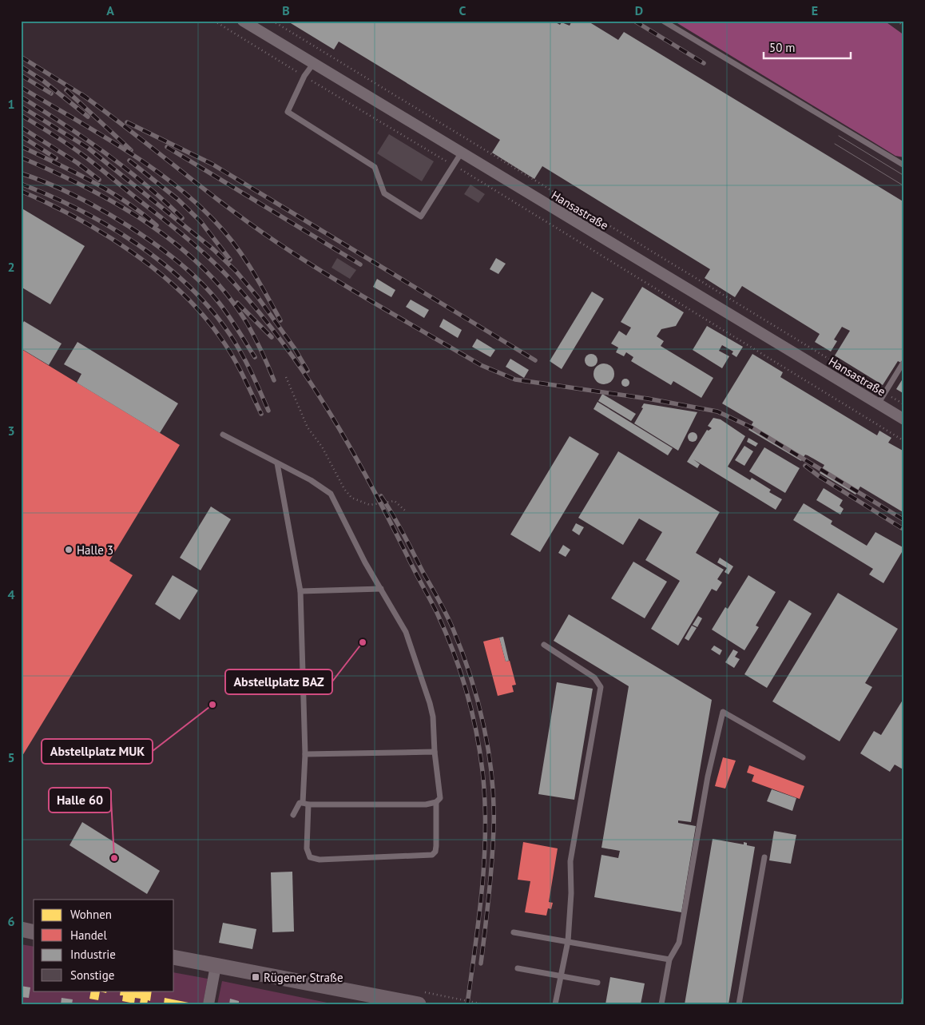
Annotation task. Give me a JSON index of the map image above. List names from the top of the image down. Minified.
{"streets":{"street":["Hansastraße"]},"places":{"other":["Halle 3","Abstellplatz BAZ","Abstellplatz MUK","Halle 60"],"transit":["Rügener Straße"]},"legend":["Wohnen","Handel","Industrie","Sonstige"],"scale_bar":"50 m","grid":{"columns":["A","B","C","D","E"],"rows":["1","2","3","4","5","6"]}}
